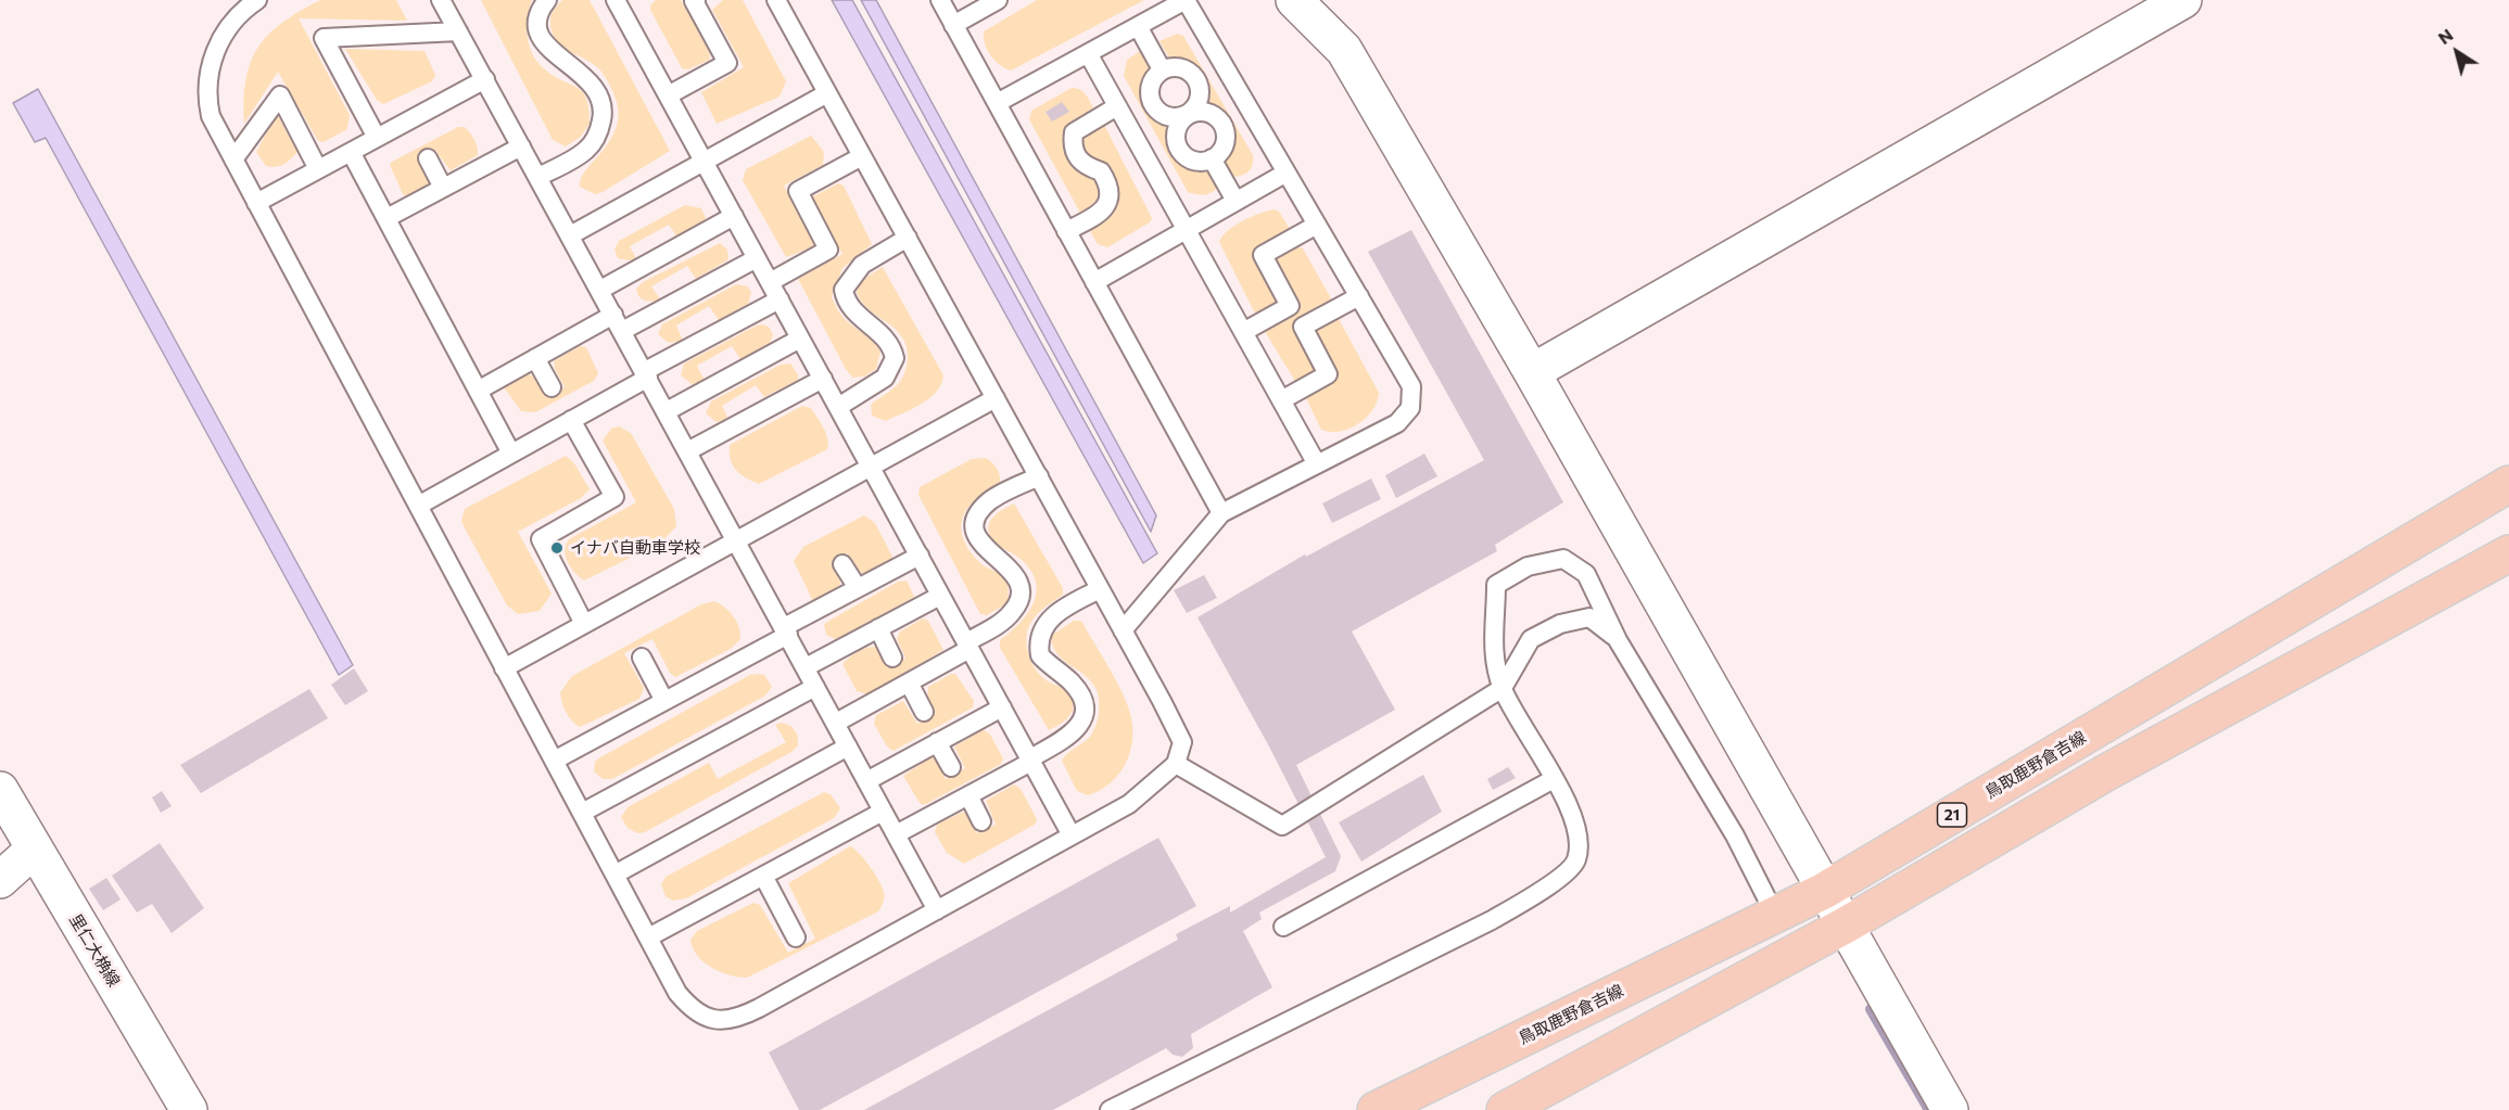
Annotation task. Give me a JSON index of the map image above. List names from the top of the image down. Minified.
{"streets":{"main road":["鳥取鹿野倉吉線","21"],"street":["里仁大桷線"]},"places":["イナバ自動車学校"],"north":"top left"}
